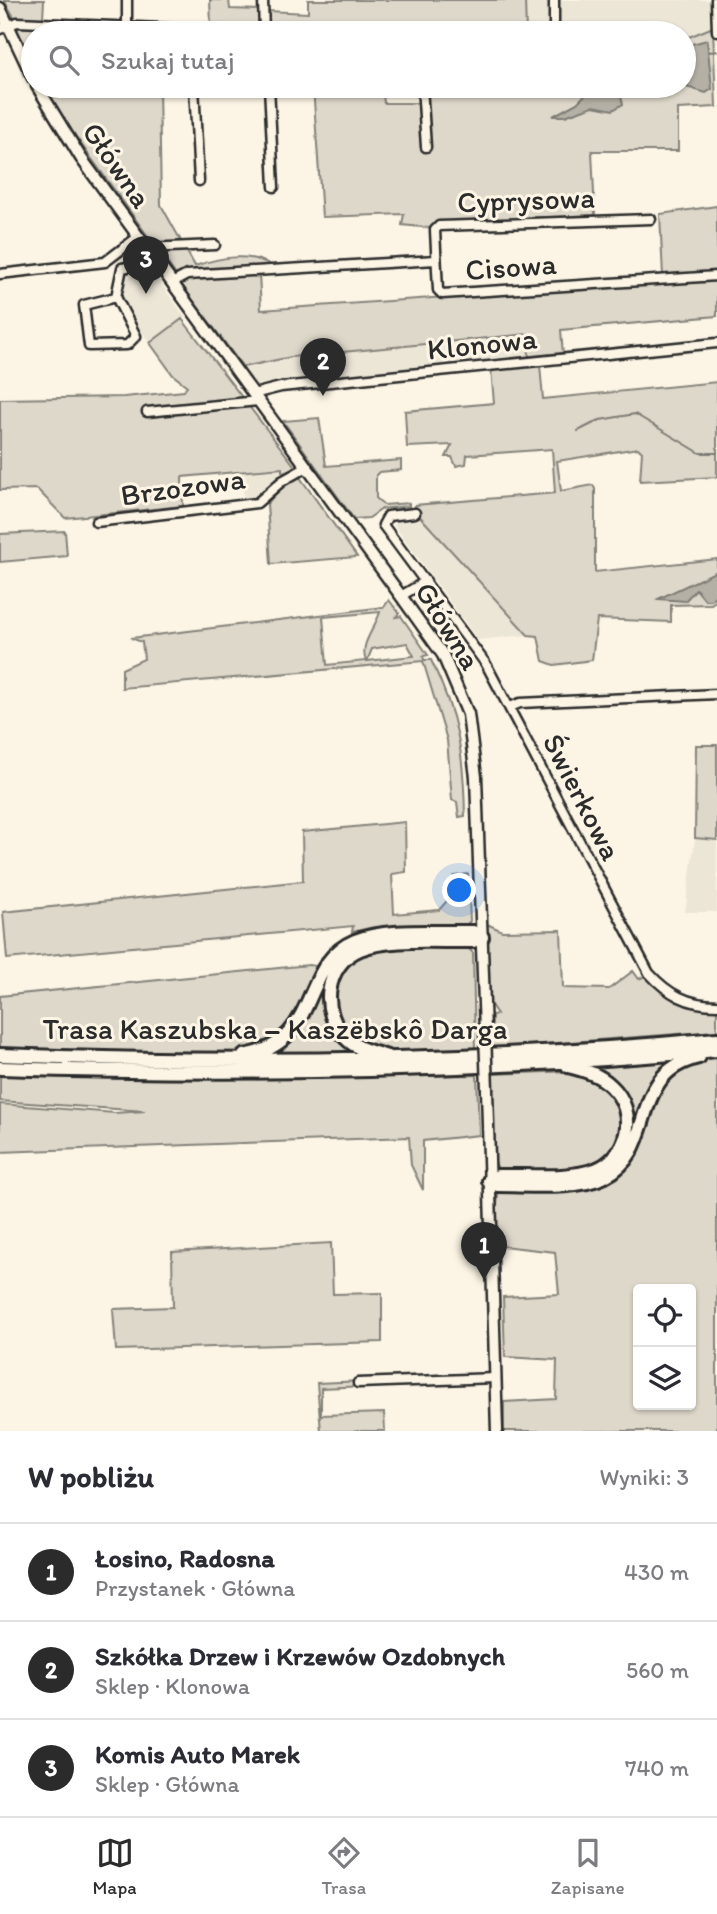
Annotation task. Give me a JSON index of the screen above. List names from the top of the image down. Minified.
{"streets":{"highway":["Trasa Kaszubska – Kaszëbskô Darga"],"main road":["Główna"],"street":["Cyprysowa","Cisowa","Klonowa","Brzozowa","Świerkowa"]},"crossings":[["Główna","Cisowa"],["Główna","Klonowa"],["Główna","Brzozowa"],["Cyprysowa","Cisowa"]],"page":{"search":"Szukaj tutaj","pins":["3","2","1"],"heading":["W pobliżu","Wyniki: 3"],"list":[{"mark":"1","name":"Łosino, Radosna","note":"Przystanek · Główna","value":"430 m"},{"mark":"2","name":"Szkółka Drzew i Krzewów Ozdobnych","note":"Sklep · Klonowa","value":"560 m"},{"mark":"3","name":"Komis Auto Marek","note":"Sklep · Główna","value":"740 m"}],"nav":["Mapa","Trasa","Zapisane"]}}
